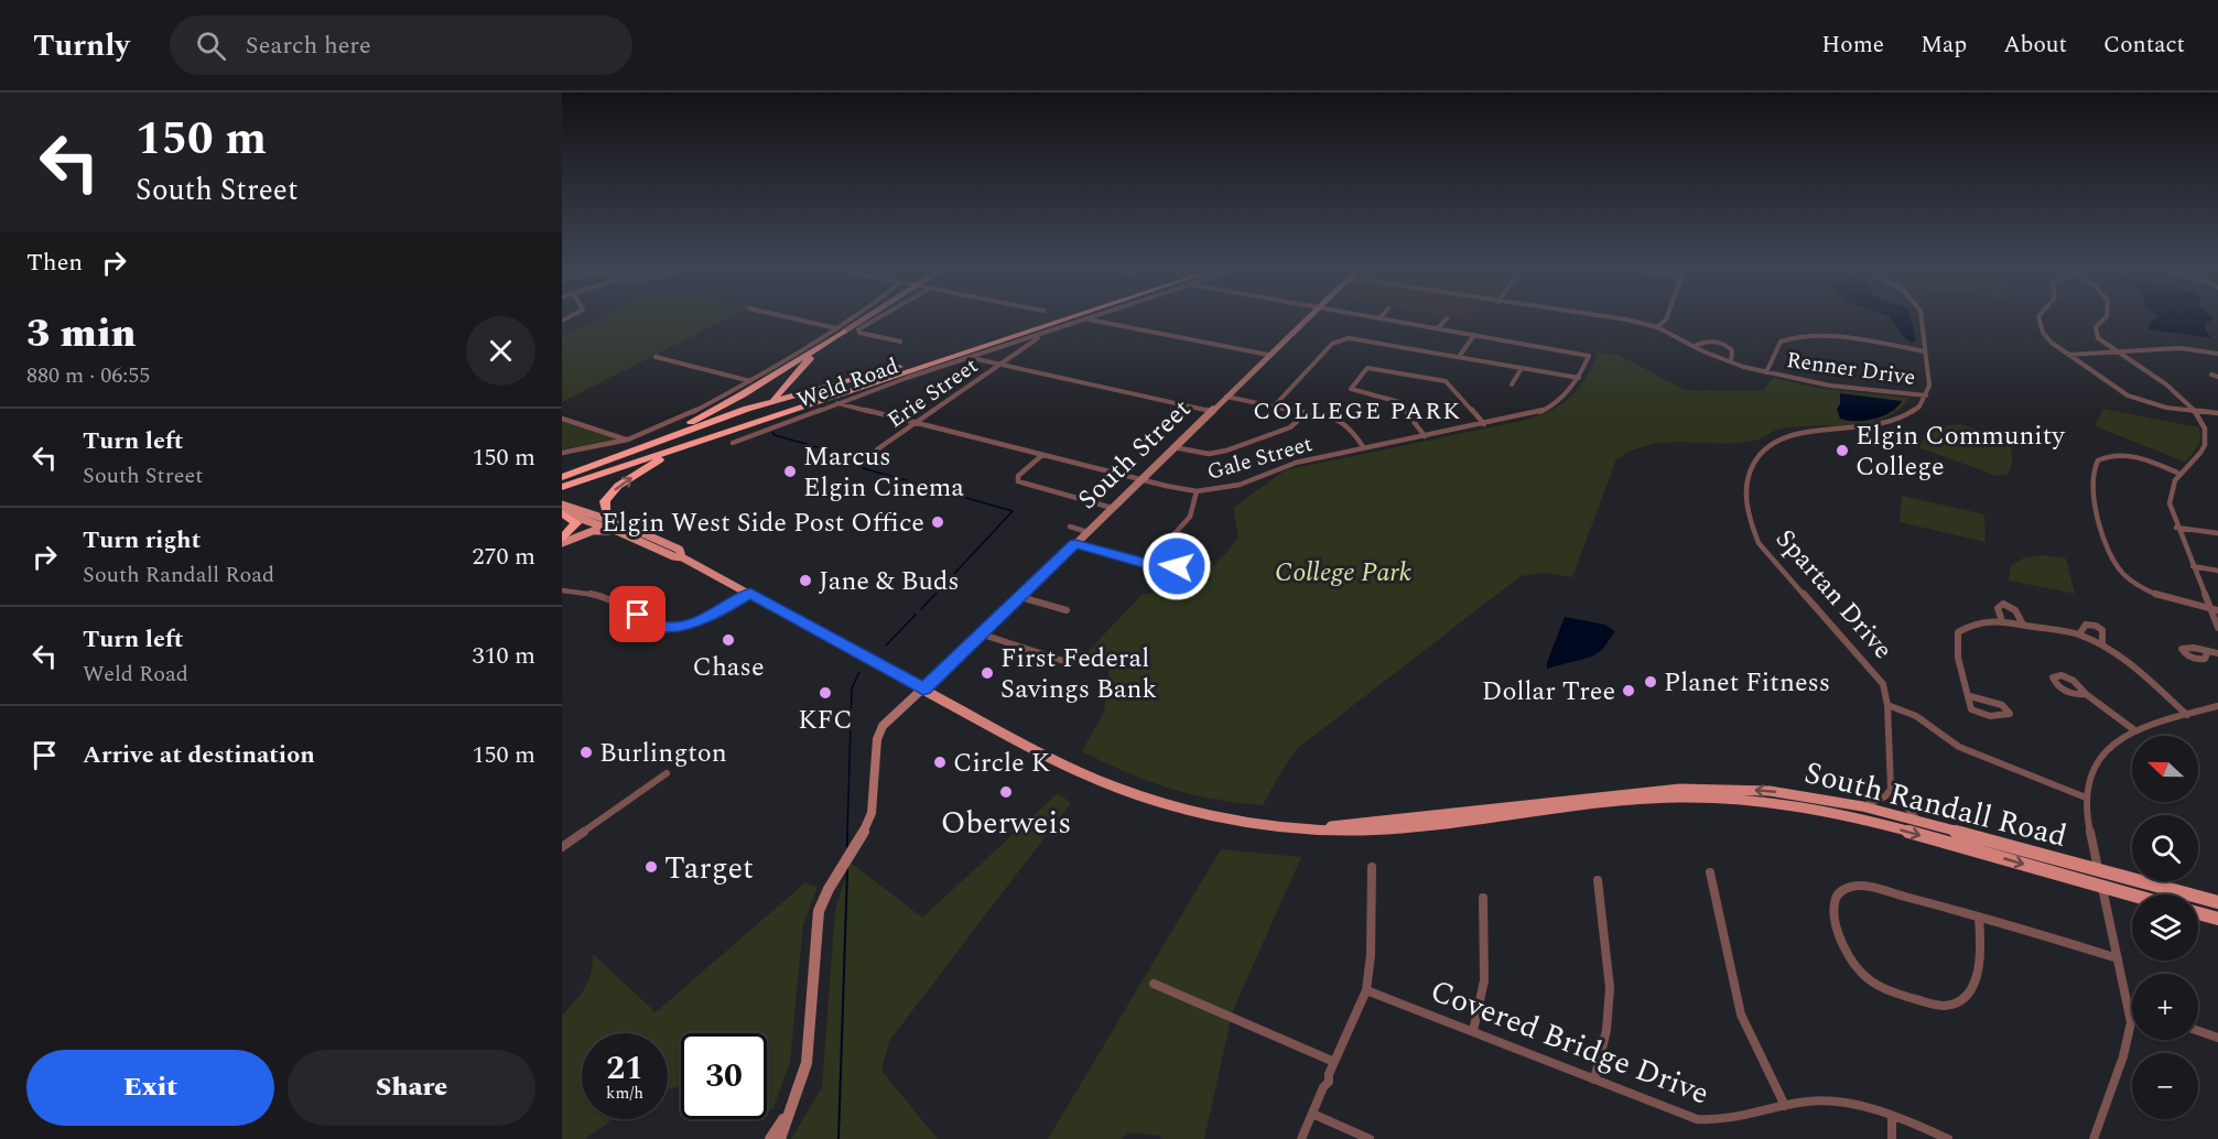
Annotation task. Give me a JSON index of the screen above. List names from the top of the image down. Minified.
{"streets":{"main road":["South Randall Road"],"street":["Renner Drive","Weld Road","Erie Street","South Street","Gale Street","Spartan Drive","Covered Bridge Drive"]},"crossings":[["Renner Drive","Spartan Drive"],["Weld Road","Gale Street"],["Erie Street","Gale Street"],["South Street","Gale Street"],["South Street","South Randall Road"]],"districts":["COLLEGE PARK"],"parks":["College Park"],"places":["Elgin Community College","Marcus Elgin Cinema","Elgin West Side Post Office","Jane & Buds","Chase","First Federal Savings Bank","Planet Fitness","Dollar Tree","KFC","Burlington","Circle K","Oberweis","Target"],"north":"left","page":{"header":"Turnly","search":"Search here","nav":["Home","Map","About","Contact"],"turn":["150 m","South Street"],"then":"Then","heading":["3 min","880 m · 06:55"],"list":[{"name":"Turn left","note":"South Street","value":"150 m"},{"name":"Turn right","note":"South Randall Road","value":"270 m"},{"name":"Turn left","note":"Weld Road","value":"310 m"},{"name":"Arrive at destination","value":"150 m"}],"map_buttons":["+","−"],"speed":"21 km/h","limit":"30","buttons":["Exit","Share"]}}
